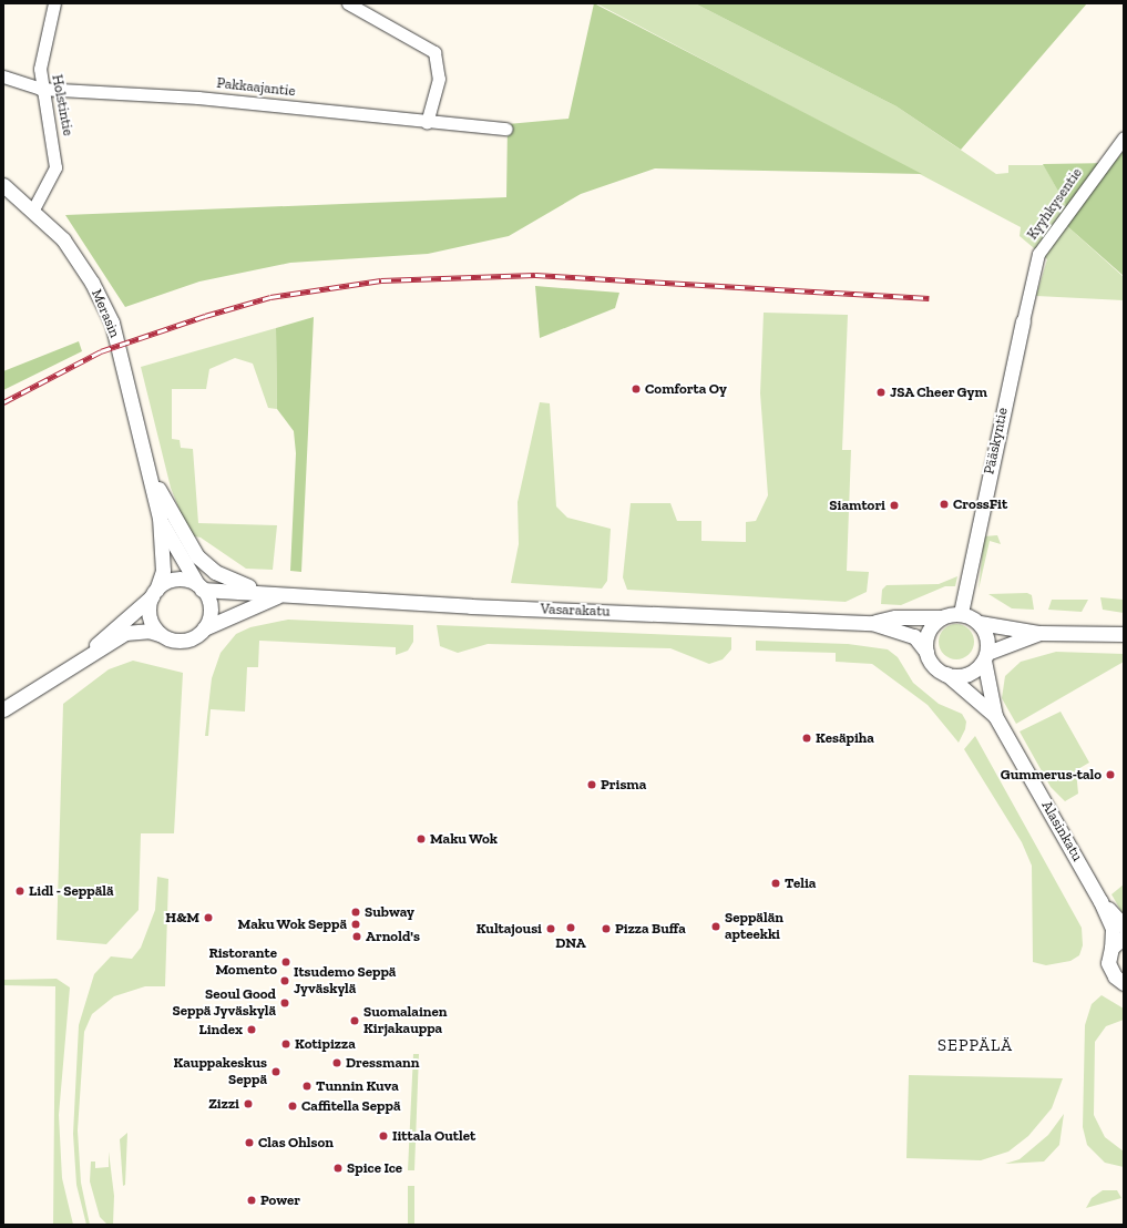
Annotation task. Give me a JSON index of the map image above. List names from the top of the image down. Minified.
{"streets":{"street":["Pakkaajantie","Holstintie","Kyyhkysentie","Merasin","Pääskyntie","Vasarakatu","Alasinkatu"]},"crossings":[["Pakkaajantie","Holstintie"],["Holstintie","Merasin"],["Kyyhkysentie","Pääskyntie"],["Merasin","Vasarakatu"],["Pääskyntie","Vasarakatu"],["Pääskyntie","Alasinkatu"],["Vasarakatu","Alasinkatu"]],"districts":["SEPPÄLÄ"],"places":["Comforta Oy","JSA Cheer Gym","CrossFit","Siamtori","Kesäpiha","Gummerus-talo","Prisma","Maku Wok","Telia","Lidl - Seppälä","Subway","H&M","Maku Wok Seppä","Seppälän apteekki","DNA","Kultajousi","Pizza Buffa","Arnold's","Ristorante Momento","Itsudemo Seppä Jyväskylä","Seoul Good Seppä Jyväskylä","Suomalainen Kirjakauppa","Lindex","Kotipizza","Dressmann","Kauppakeskus Seppä","Tunnin Kuva","Zizzi","Caffitella Seppä","Iittala Outlet","Clas Ohlson","Spice Ice","Power"]}
